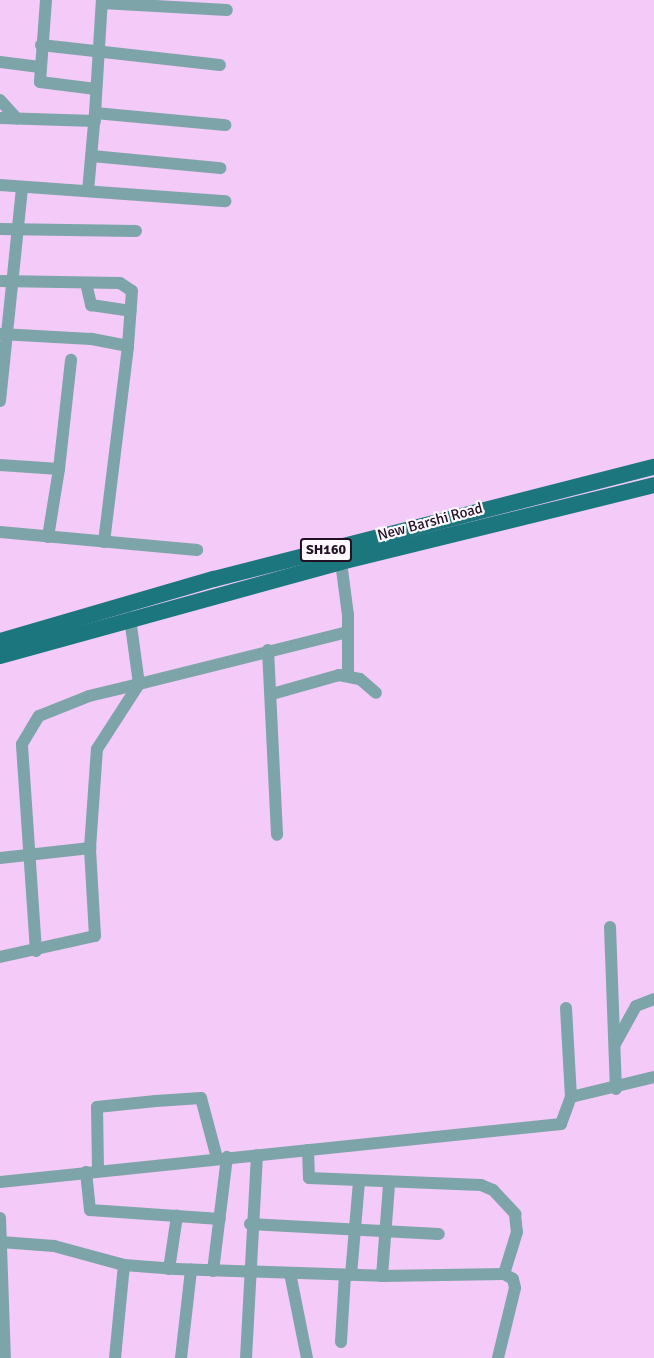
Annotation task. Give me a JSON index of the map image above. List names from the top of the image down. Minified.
{"streets":{"main road":["New Barshi Road","SH160"]}}
